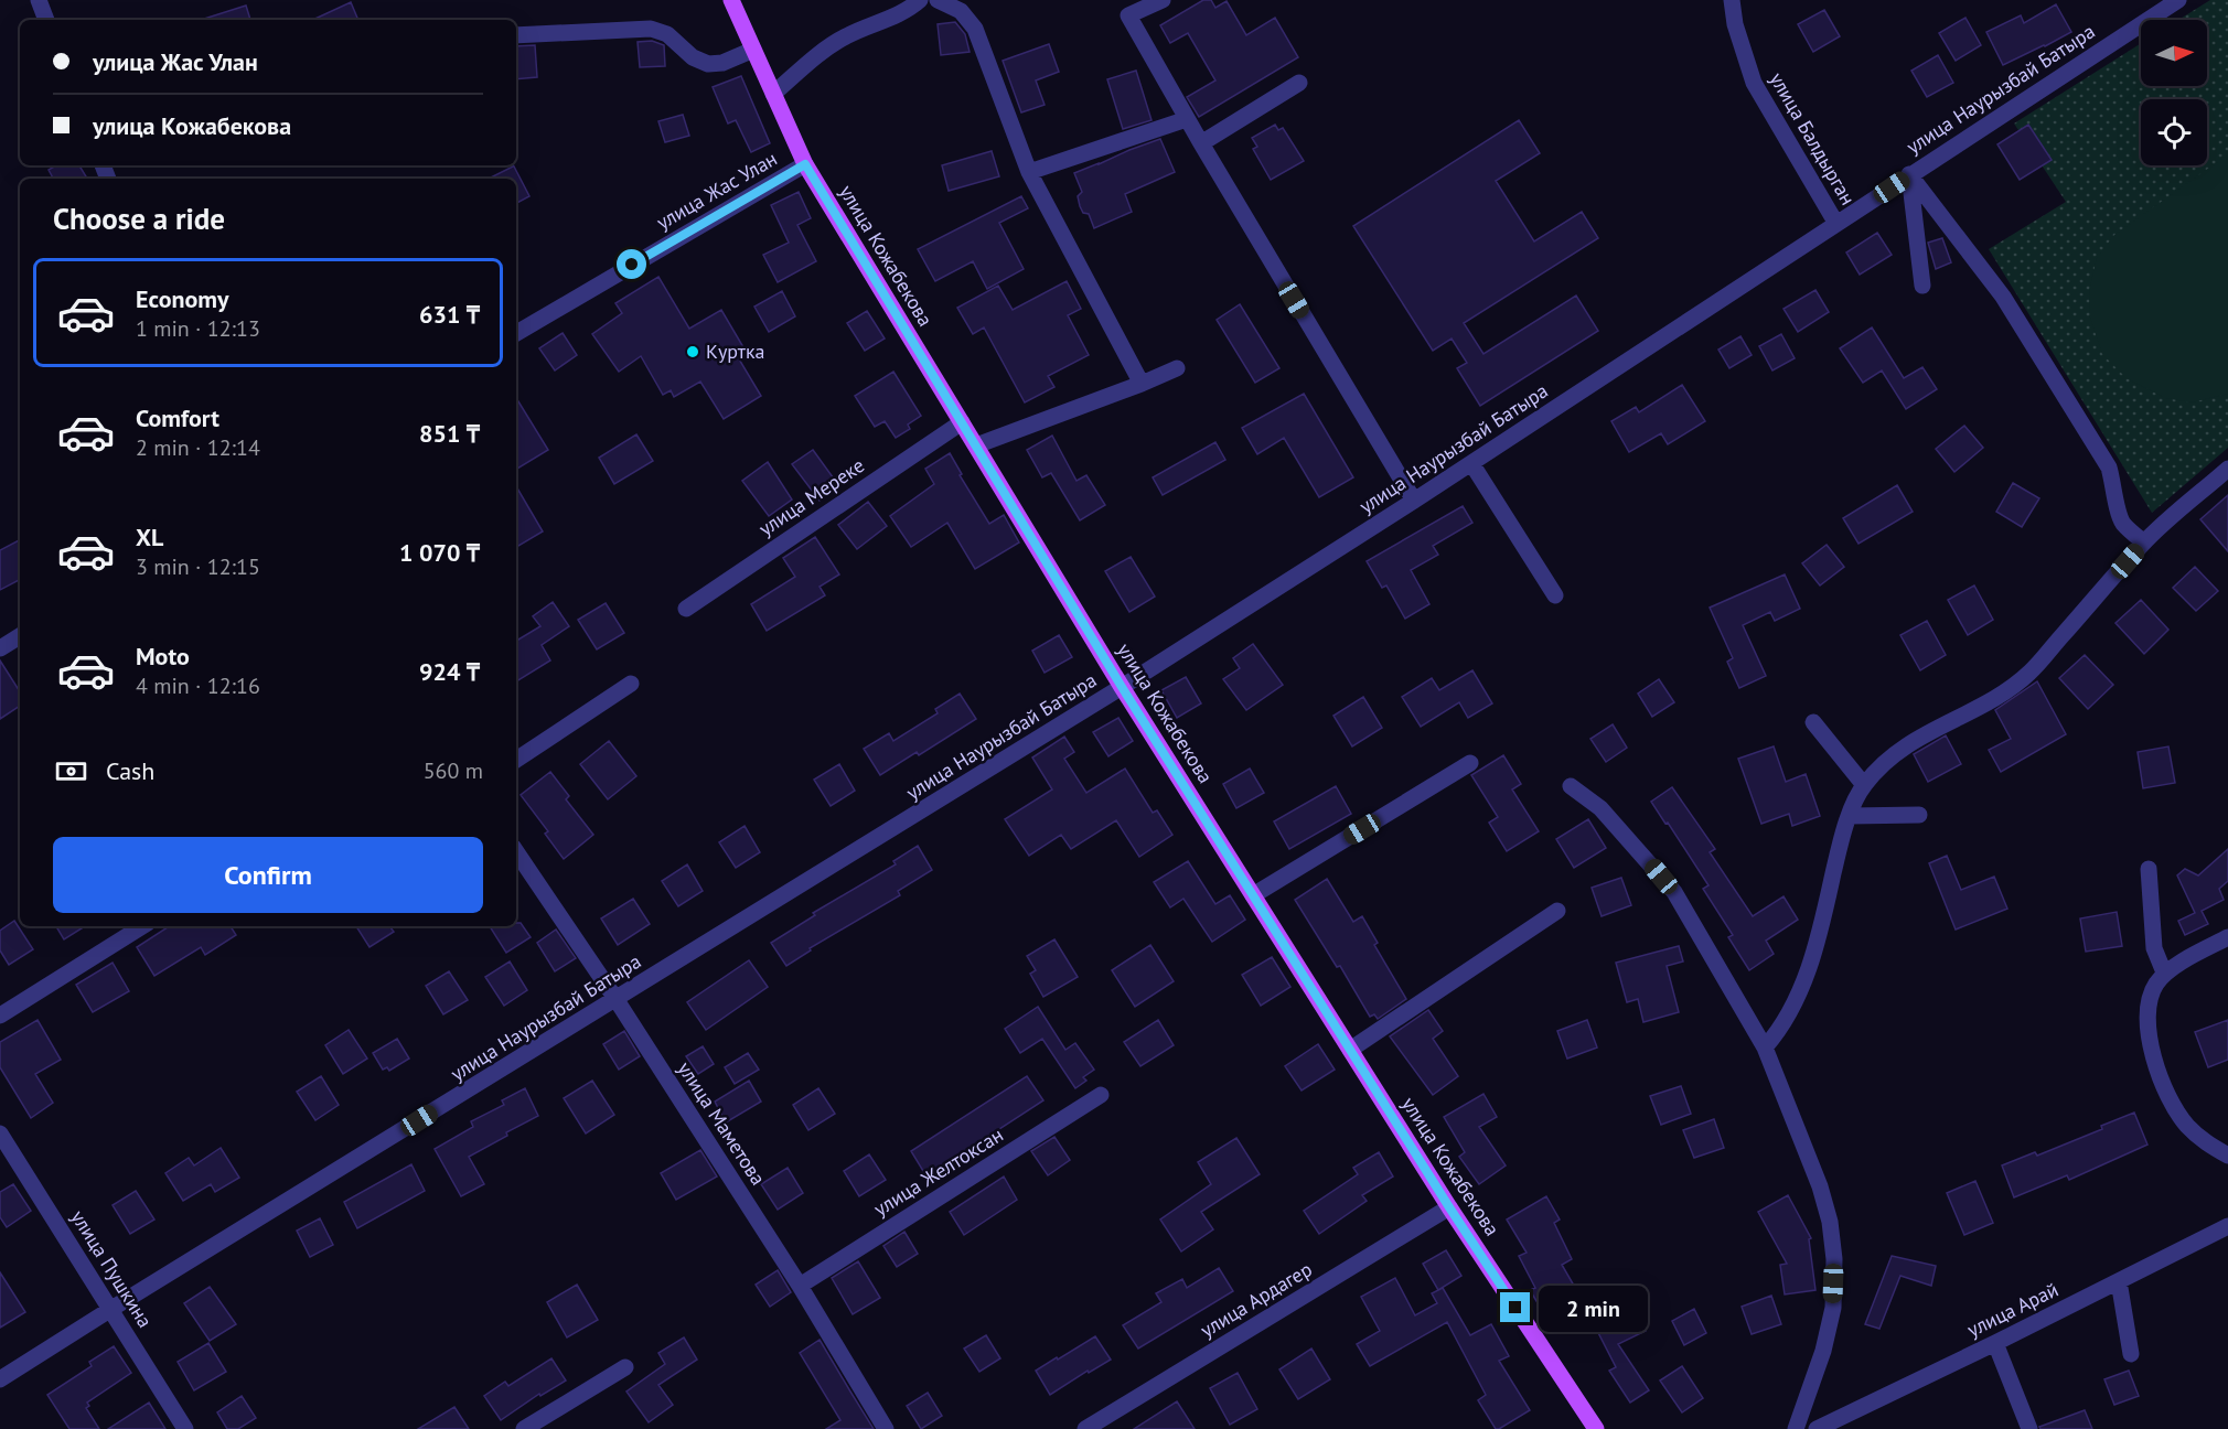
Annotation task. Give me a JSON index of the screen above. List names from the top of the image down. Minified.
{"streets":{"main road":["улица Кожабекова"],"street":["улица Наурызбай Батыра","улица Балдырган","улица Жас Улан","улица Мереке","улица Маметова","улица Желтоксан","улица Пушкина","улица Ардагер","улица Арай"]},"crossings":[["улица Наурызбай Батыра","улица Балдырган"],["улица Наурызбай Батыра","улица Кожабекова"],["улица Наурызбай Батыра","улица Маметова"],["улица Наурызбай Батыра","улица Пушкина"],["улица Жас Улан","улица Кожабекова"],["улица Кожабекова","улица Мереке"],["улица Кожабекова","улица Ардагер"],["улица Маметова","улица Желтоксан"]],"places":["Куртка"],"north":"right","page":{"banner":["улица Жас Улан","улица Кожабекова"],"heading":"Choose a ride","list":[{"name":"Economy","note":"1 min · 12:13","value":"631 ₸"},{"name":"Comfort","note":"2 min · 12:14","value":"851 ₸"},{"name":"XL","note":"3 min · 12:15","value":"1 070 ₸"},{"name":"Moto","note":"4 min · 12:16","value":"924 ₸"}],"pay":["Cash","560 m"],"buttons":"Confirm","bubble":"2 min"}}
